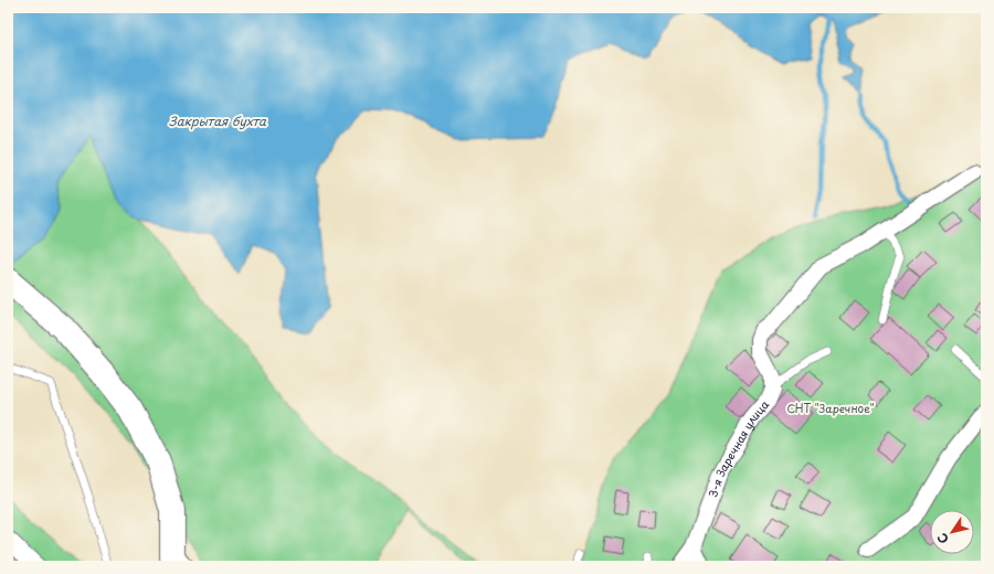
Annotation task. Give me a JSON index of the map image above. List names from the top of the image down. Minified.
{"streets":{"street":["3-я Заречная улица"]},"water":["Закрытая бухта"],"parks":["СНТ \"Заречное\""],"north":"bottom left"}
